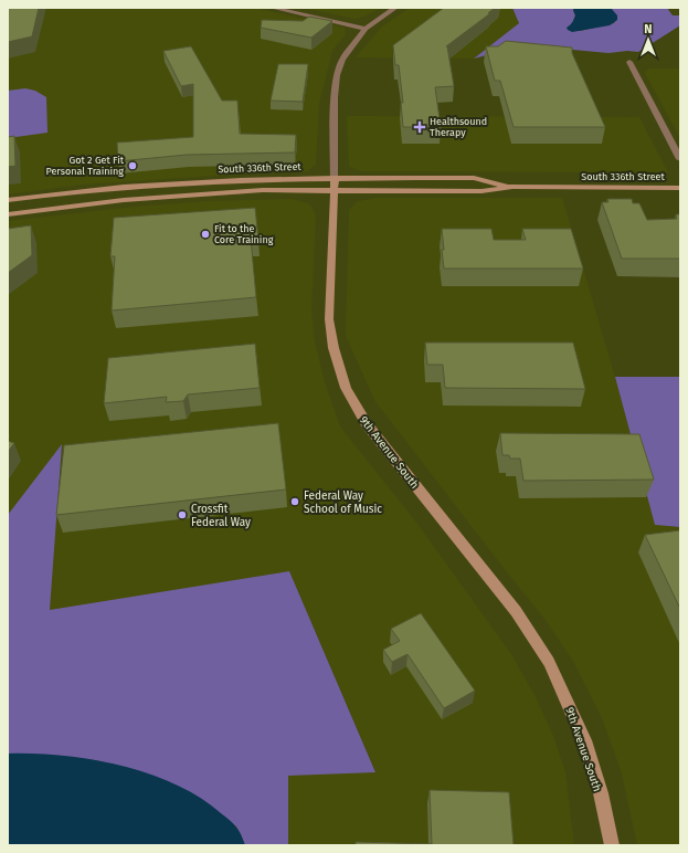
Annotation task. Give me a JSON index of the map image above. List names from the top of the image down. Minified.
{"streets":{"main road":["South 336th Street","9th Avenue South"]},"crossings":[["South 336th Street","9th Avenue South"]],"places":{"health":["Healthsound Therapy"],"other":["Got 2 Get Fit Personal Training","Fit to the Core Training","Federal Way School of Music","Crossfit Federal Way"]},"north":"top"}
